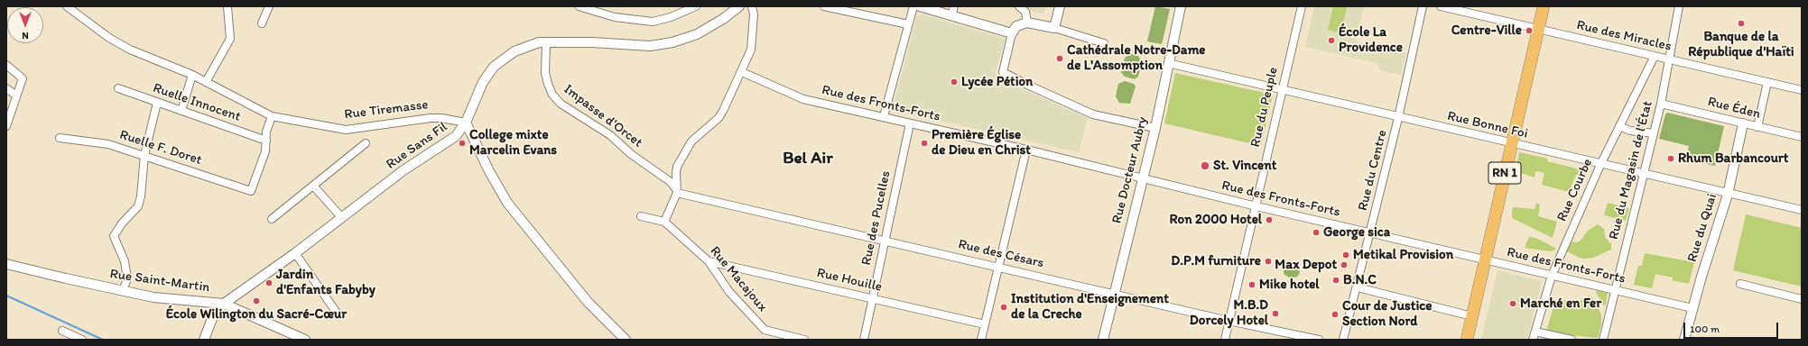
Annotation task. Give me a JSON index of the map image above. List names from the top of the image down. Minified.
{"streets":{"main road":["RN 1"],"street":["Rue des Miracles","Ruelle Innocent","Rue des Fronts-Forts","Rue du Peuple","Rue Éden","Rue Tiremasse","Impasse d'Orcet","Rue Bonne Foi","Rue Sans Fil","Ruelle F. Doret","Rue Docteur Aubry","Rue du Centre","Rue du Magasin de l'État","Rue Courbe","Rue des Pucelles","Rue du Quai","Rue des Césars","Rue Macajoux","Rue Houille","Rue Saint-Martin"]},"crossings":[["Rue des Miracles","Rue du Magasin de l'État"],["Rue des Miracles","RN 1"],["Rue des Miracles","Rue Courbe"],["Ruelle Innocent","Ruelle F. Doret"],["Rue des Fronts-Forts","Rue du Peuple"],["Rue des Fronts-Forts","Rue Docteur Aubry"],["Rue des Fronts-Forts","Rue du Centre"],["Rue des Fronts-Forts","Rue du Magasin de l'État"],["Rue des Fronts-Forts","RN 1"],["Rue des Fronts-Forts","Rue Courbe"],["Rue des Fronts-Forts","Rue des Pucelles"],["Rue des Fronts-Forts","Rue du Quai"],["Rue du Peuple","Rue Bonne Foi"],["Rue du Peuple","Rue des Césars"],["Rue Éden","Rue du Magasin de l'État"],["Rue Éden","Rue du Quai"],["Rue Tiremasse","Rue Sans Fil"],["Impasse d'Orcet","Rue Sans Fil"],["Impasse d'Orcet","Rue des Césars"],["Rue Bonne Foi","Rue Docteur Aubry"],["Rue Bonne Foi","Rue du Centre"],["Rue Bonne Foi","Rue du Magasin de l'État"],["Rue Bonne Foi","RN 1"],["Rue Bonne Foi","Rue Courbe"],["Rue Bonne Foi","Rue du Quai"],["Rue Sans Fil","Rue Saint-Martin"],["Rue Docteur Aubry","Rue des Césars"],["Rue des Pucelles","Rue des Césars"],["Rue des Pucelles","Rue Houille"],["Rue Macajoux","Rue Houille"]],"districts":["Bel Air"],"places":["Banque de la République d'Haïti","Centre-Ville","École La Providence","Cathédrale Notre-Dame de L'Assomption","Lycée Pétion","College mixte Marcelin Evans","Première Église de Dieu en Christ","Rhum Barbancourt","St. Vincent","Ron 2000 Hotel","George sica","Metikal Provision","D.P.M furniture","Max Depot","B.N.C","Jardin d'Enfants Fabyby","Mike hotel","École Wilington du Sacré-Cœur","Marché en Fer","Institution d'Enseignement de la Creche","M.B.D Dorcely Hotel","Cour de Justice Section Nord"],"scale_bar":"100 m","north":"bottom"}
